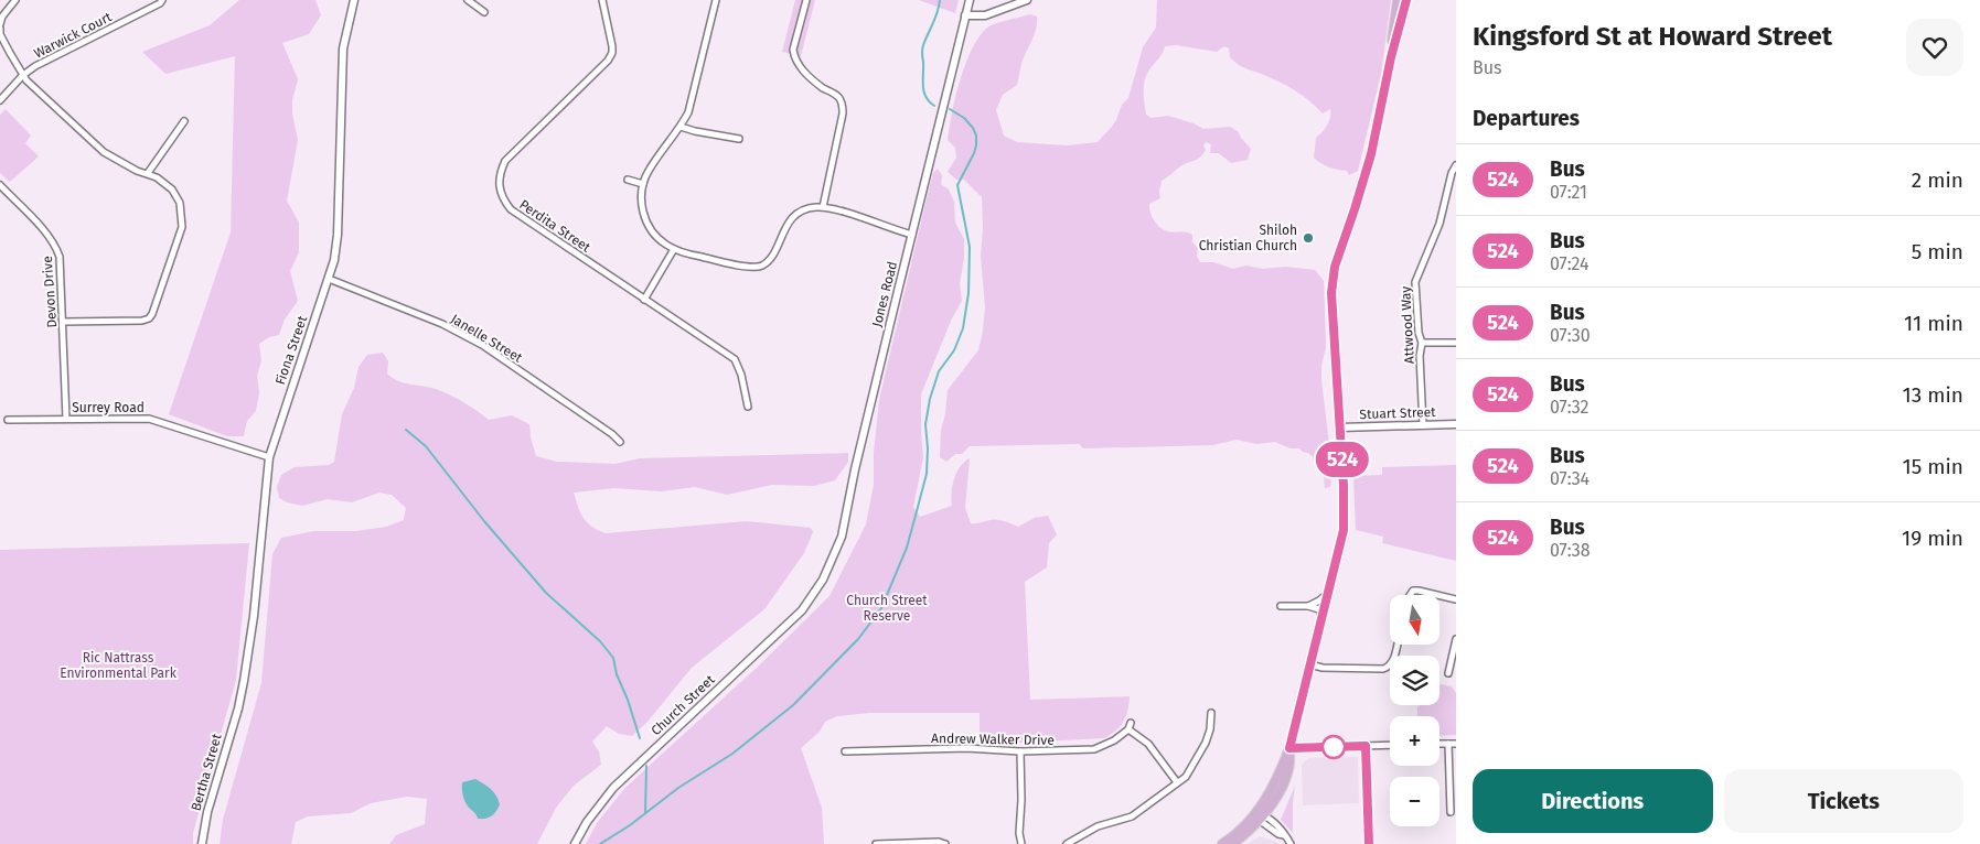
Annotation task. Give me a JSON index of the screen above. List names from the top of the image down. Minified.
{"streets":{"street":["Warwick Court","Perdita Street","Devon Drive","Jones Road","Attwood Way","Janelle Street","Fiona Street","Surrey Road","Stuart Street","Church Street","Andrew Walker Drive","Bertha Street"]},"crossings":[["Devon Drive","Surrey Road"],["Jones Road","Church Street"],["Attwood Way","Stuart Street"],["Janelle Street","Fiona Street"],["Fiona Street","Surrey Road"],["Fiona Street","Bertha Street"]],"parks":["Church Street Reserve","Ric Nattrass Environmental Park"],"places":["Shiloh Christian Church"],"lines":["bus line 524"],"north":"bottom","page":{"on_map":"524","heading":[["Kingsford St at Howard Street","Bus"],"Departures"],"list":[{"mark":"524","name":"Bus","note":"07:21","value":"2 min"},{"mark":"524","name":"Bus","note":"07:24","value":"5 min"},{"mark":"524","name":"Bus","note":"07:30","value":"11 min"},{"mark":"524","name":"Bus","note":"07:32","value":"13 min"},{"mark":"524","name":"Bus","note":"07:34","value":"15 min"},{"mark":"524","name":"Bus","note":"07:38","value":"19 min"}],"map_buttons":["+","−"],"buttons":["Directions","Tickets"]}}
